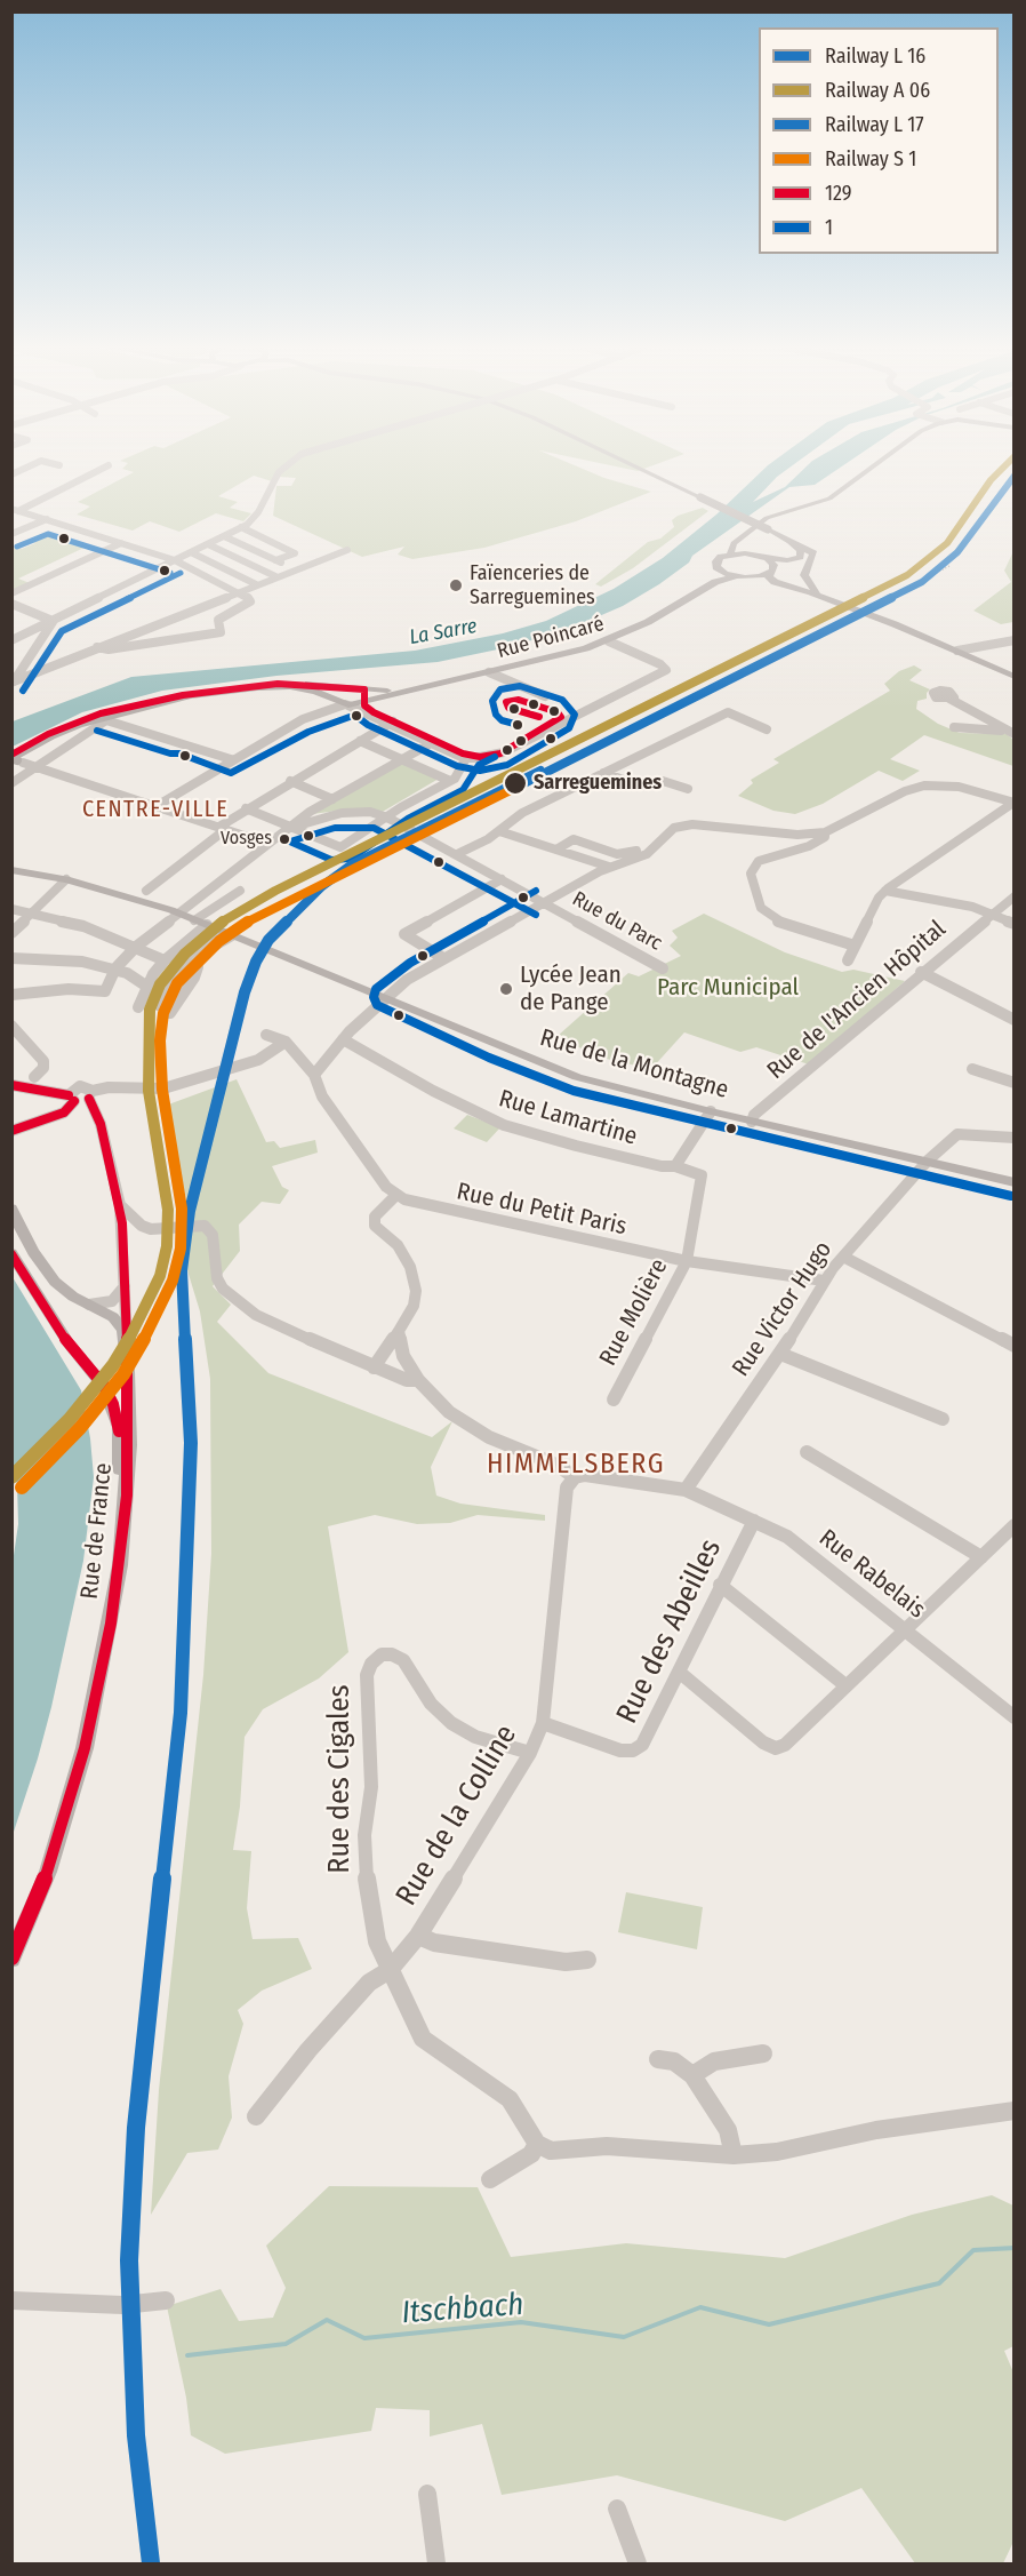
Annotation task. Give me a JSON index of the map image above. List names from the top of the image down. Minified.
{"streets":{"main road":["Rue Poincaré","Rue de la Montagne","Rue de France"],"street":["Rue du Parc","Rue de l'Ancien Hôpital","Rue Lamartine","Rue du Petit Paris","Rue Victor Hugo","Rue Molière","Rue Rabelais","Rue des Abeilles","Rue des Cigales","Rue de la Colline"]},"crossings":[["Rue de l'Ancien Hôpital","Rue de la Montagne"],["Rue de la Montagne","Rue Victor Hugo"],["Rue Lamartine","Rue Molière"],["Rue du Petit Paris","Rue Victor Hugo"],["Rue du Petit Paris","Rue Molière"],["Rue Victor Hugo","Rue Rabelais"],["Rue Rabelais","Rue des Abeilles"],["Rue Rabelais","Rue de la Colline"],["Rue des Abeilles","Rue de la Colline"],["Rue des Cigales","Rue de la Colline"]],"districts":["CENTRE-VILLE","HIMMELSBERG"],"water":["La Sarre","Itschbach"],"parks":["Parc Municipal"],"places":["Faïenceries de Sarreguemines","Sarreguemines","Vosges","Lycée Jean de Pange"],"lines":["transit line 1","transit line 129"],"legend":["Railway L 16","Railway A 06","Railway L 17","Railway S 1","129","1"]}
